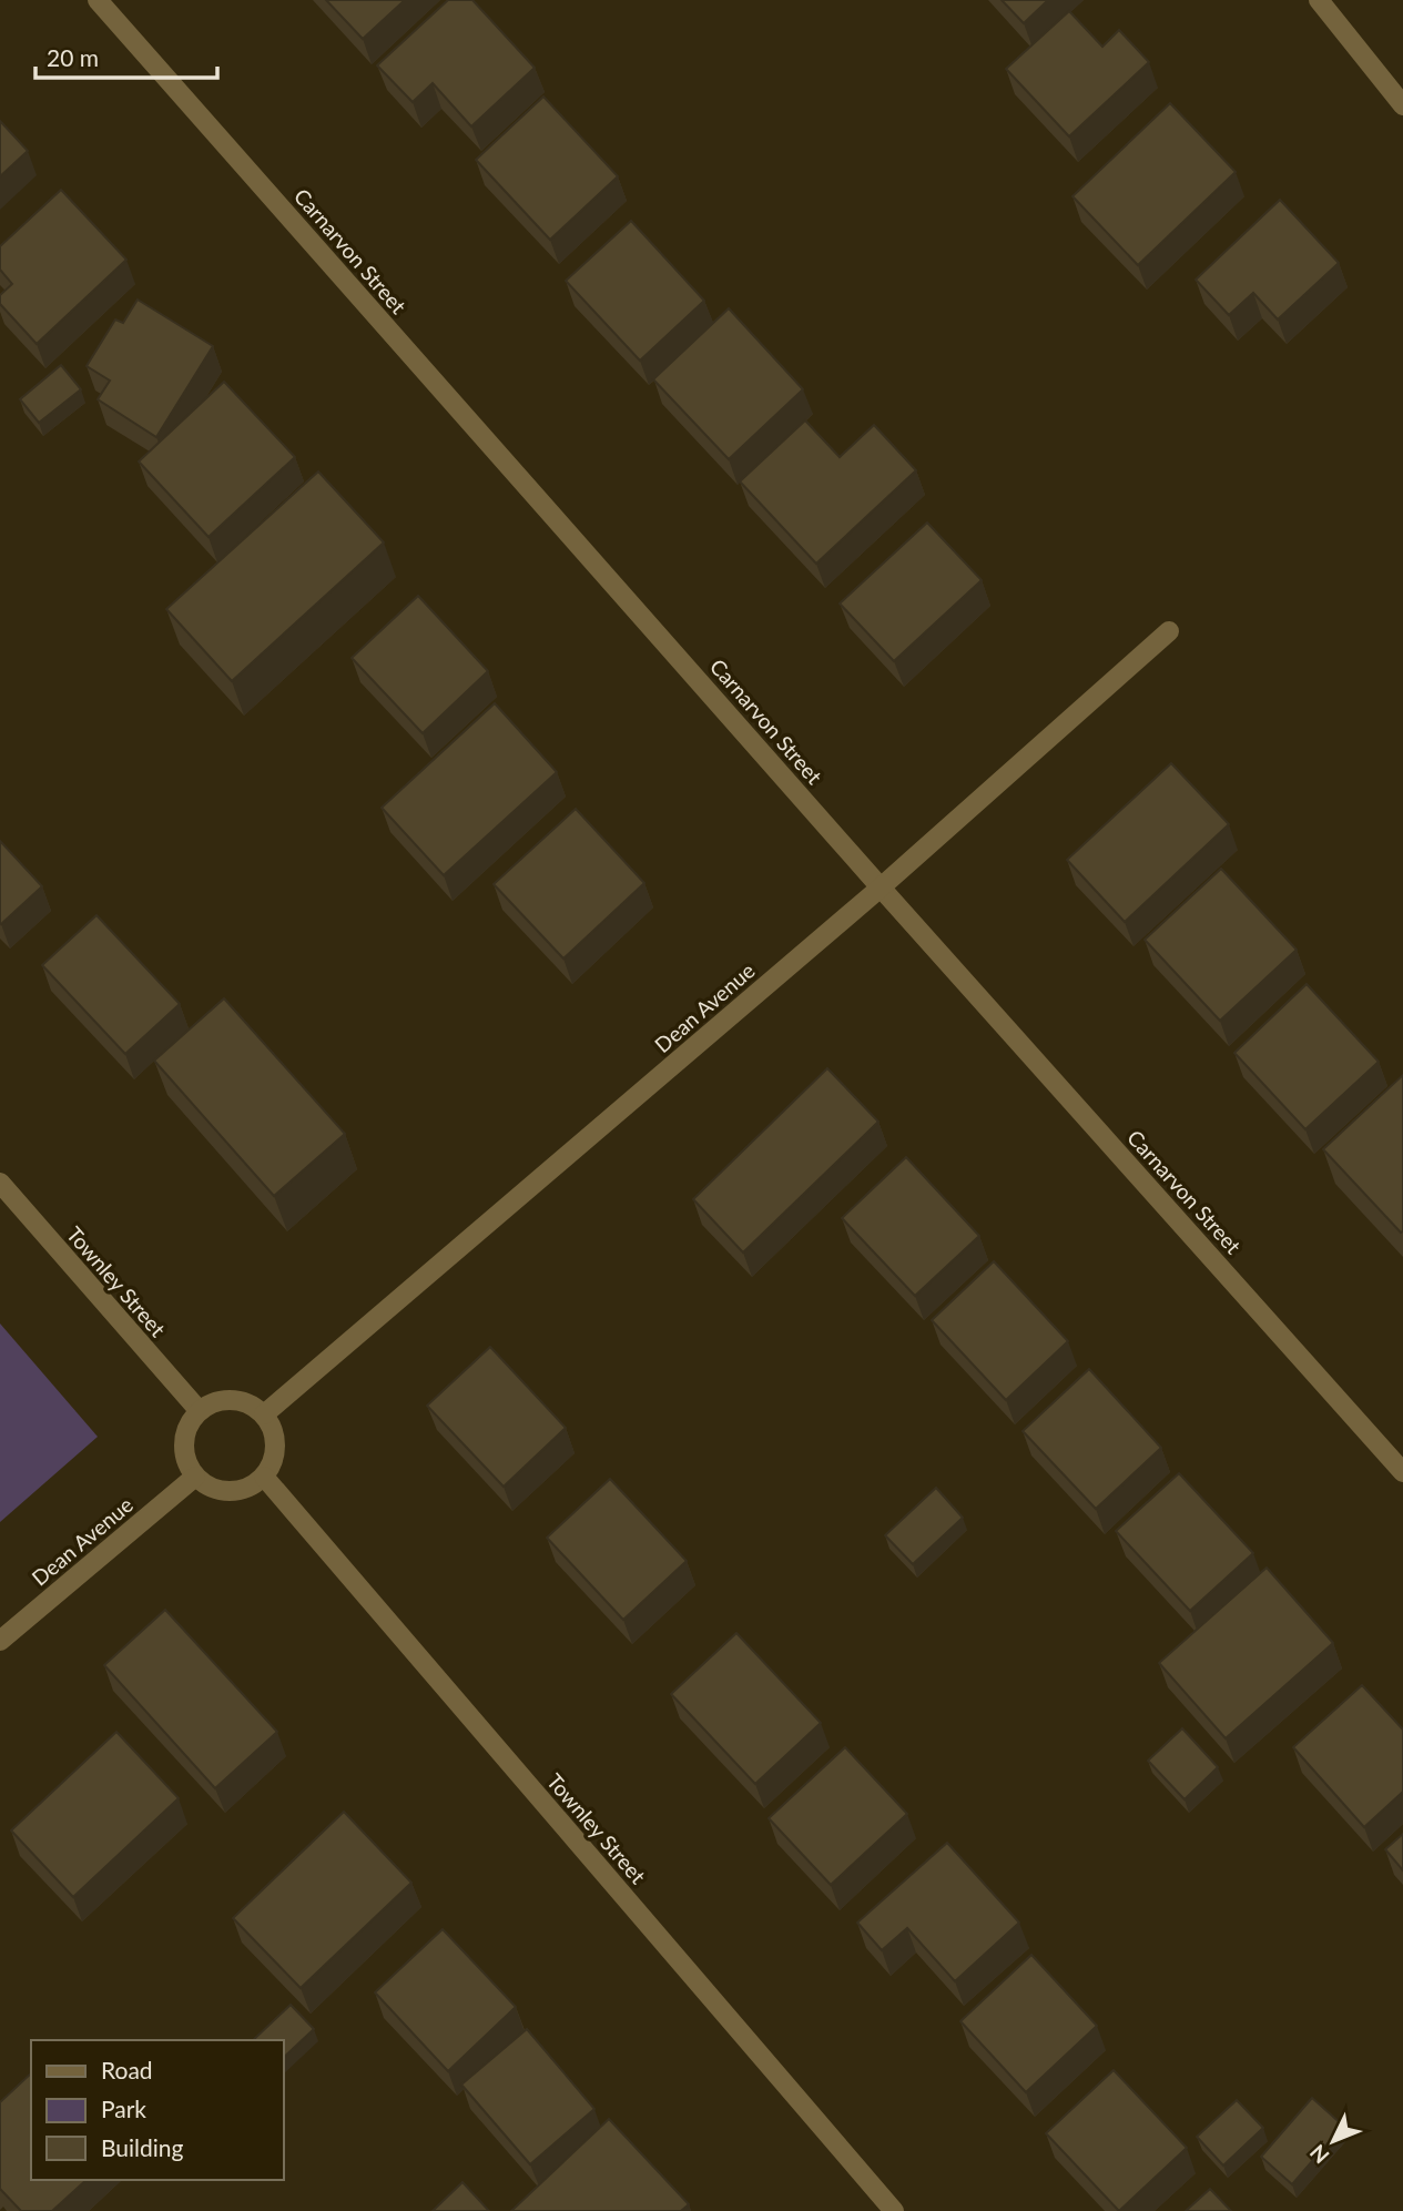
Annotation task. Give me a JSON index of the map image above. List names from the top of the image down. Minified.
{"streets":{"street":["Carnarvon Street","Dean Avenue","Townley Street"]},"crossings":[["Carnarvon Street","Dean Avenue"],["Dean Avenue","Townley Street"]],"legend":["Road","Park","Building"],"scale_bar":"20 m","north":"bottom left"}
